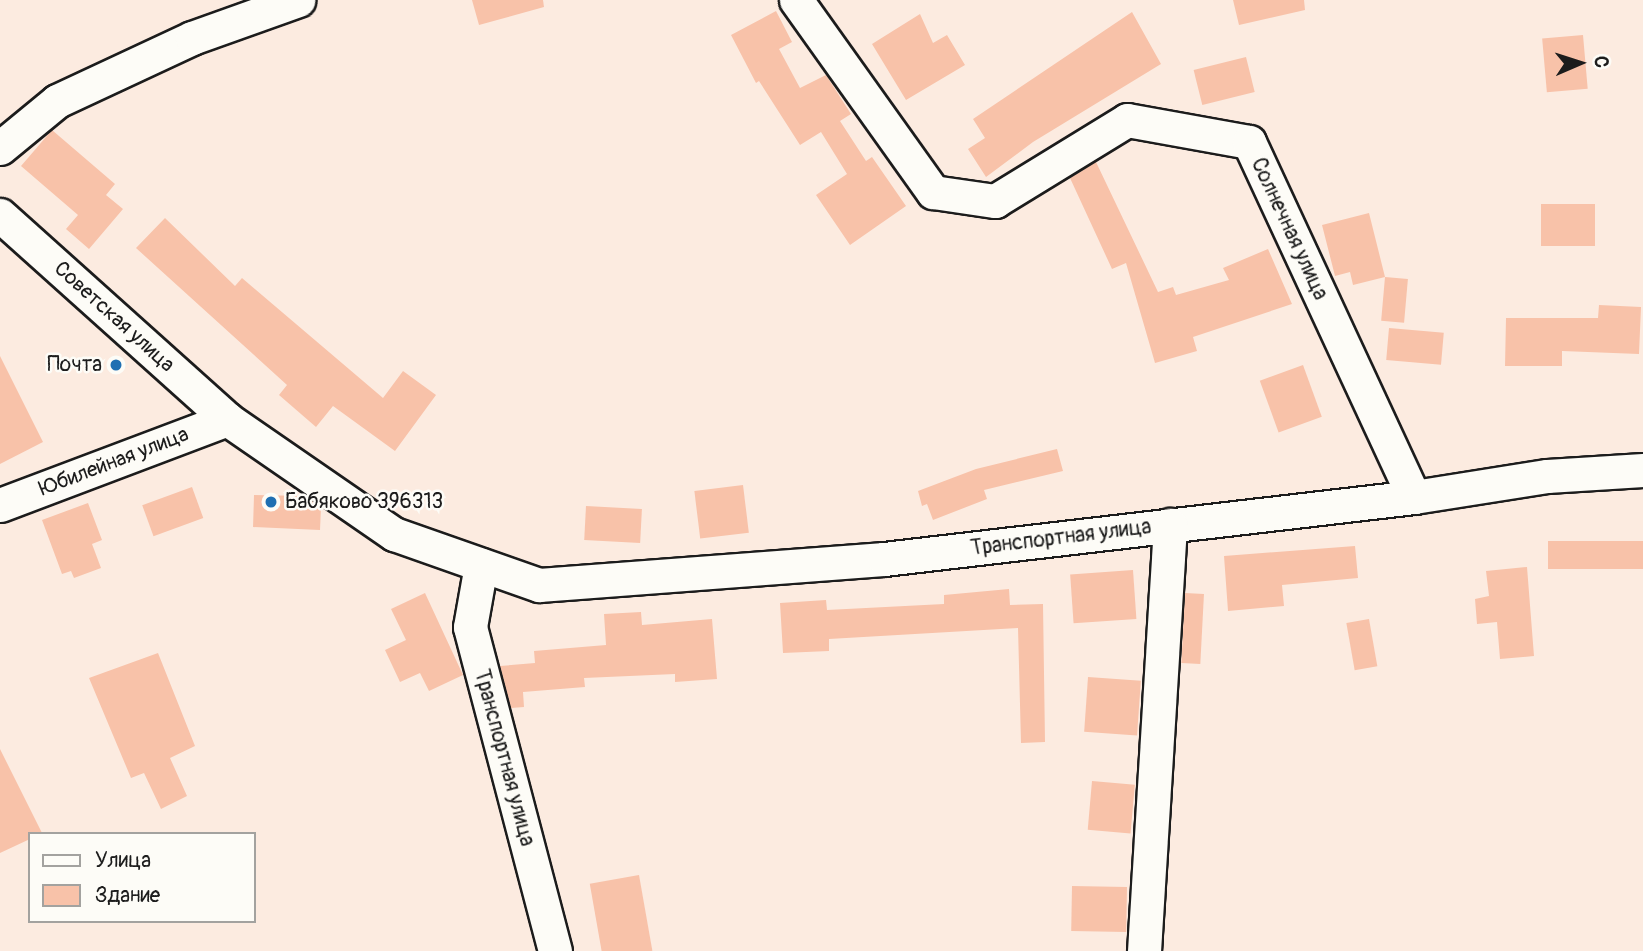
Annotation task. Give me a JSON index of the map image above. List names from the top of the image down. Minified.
{"streets":{"street":["Солнечная улица","Советская улица","Юбилейная улица","Транспортная улица"]},"crossings":[["Солнечная улица","Транспортная улица"],["Советская улица","Юбилейная улица"],["Советская улица","Транспортная улица"],["Юбилейная улица","Транспортная улица"]],"places":["Почта","Бабяково 396313"],"legend":["Улица","Здание"],"north":"right"}
